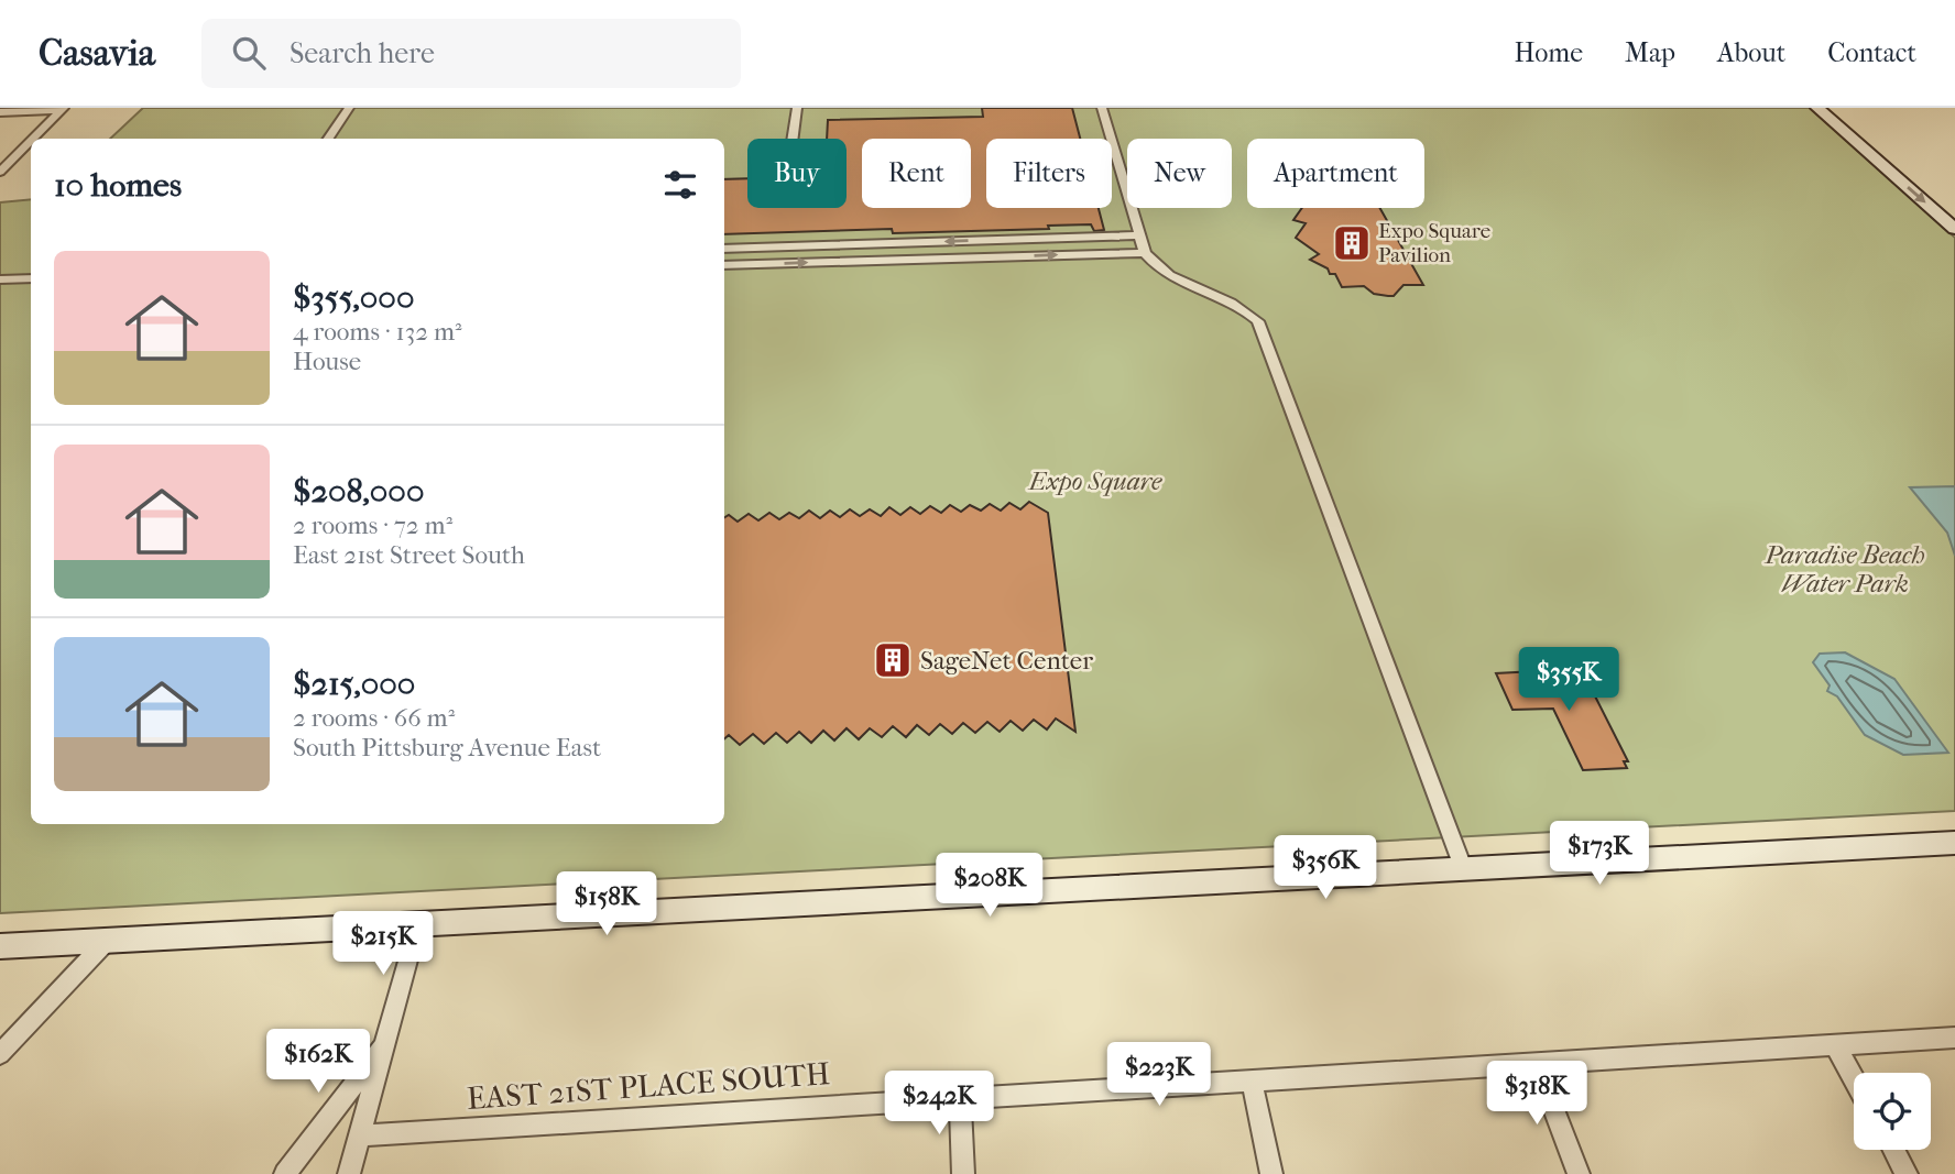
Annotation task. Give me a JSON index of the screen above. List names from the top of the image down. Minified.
{"streets":{"street":["EAST 21ST PLACE SOUTH"]},"parks":["Expo Square","Paradise Beach Water Park"],"places":{"building":["Expo Square Pavilion","SageNet Center"]},"page":{"header":"Casavia","search":"Search here","nav":["Home","Map","About","Contact"],"chip":["Buy","Rent","Filters","New","Apartment"],"heading":"10 homes","list":[{"name":"$355,000","note":"4 rooms · 132 m² · House"},{"name":"$208,000","note":"2 rooms · 72 m² · East 21st Street South"},{"name":"$215,000","note":"2 rooms · 66 m² · South Pittsburg Avenue East"}],"price":["$355K","$173K","$356K","$208K","$158K","$215K","$162K","$223K","$318K","$242K"]}}
